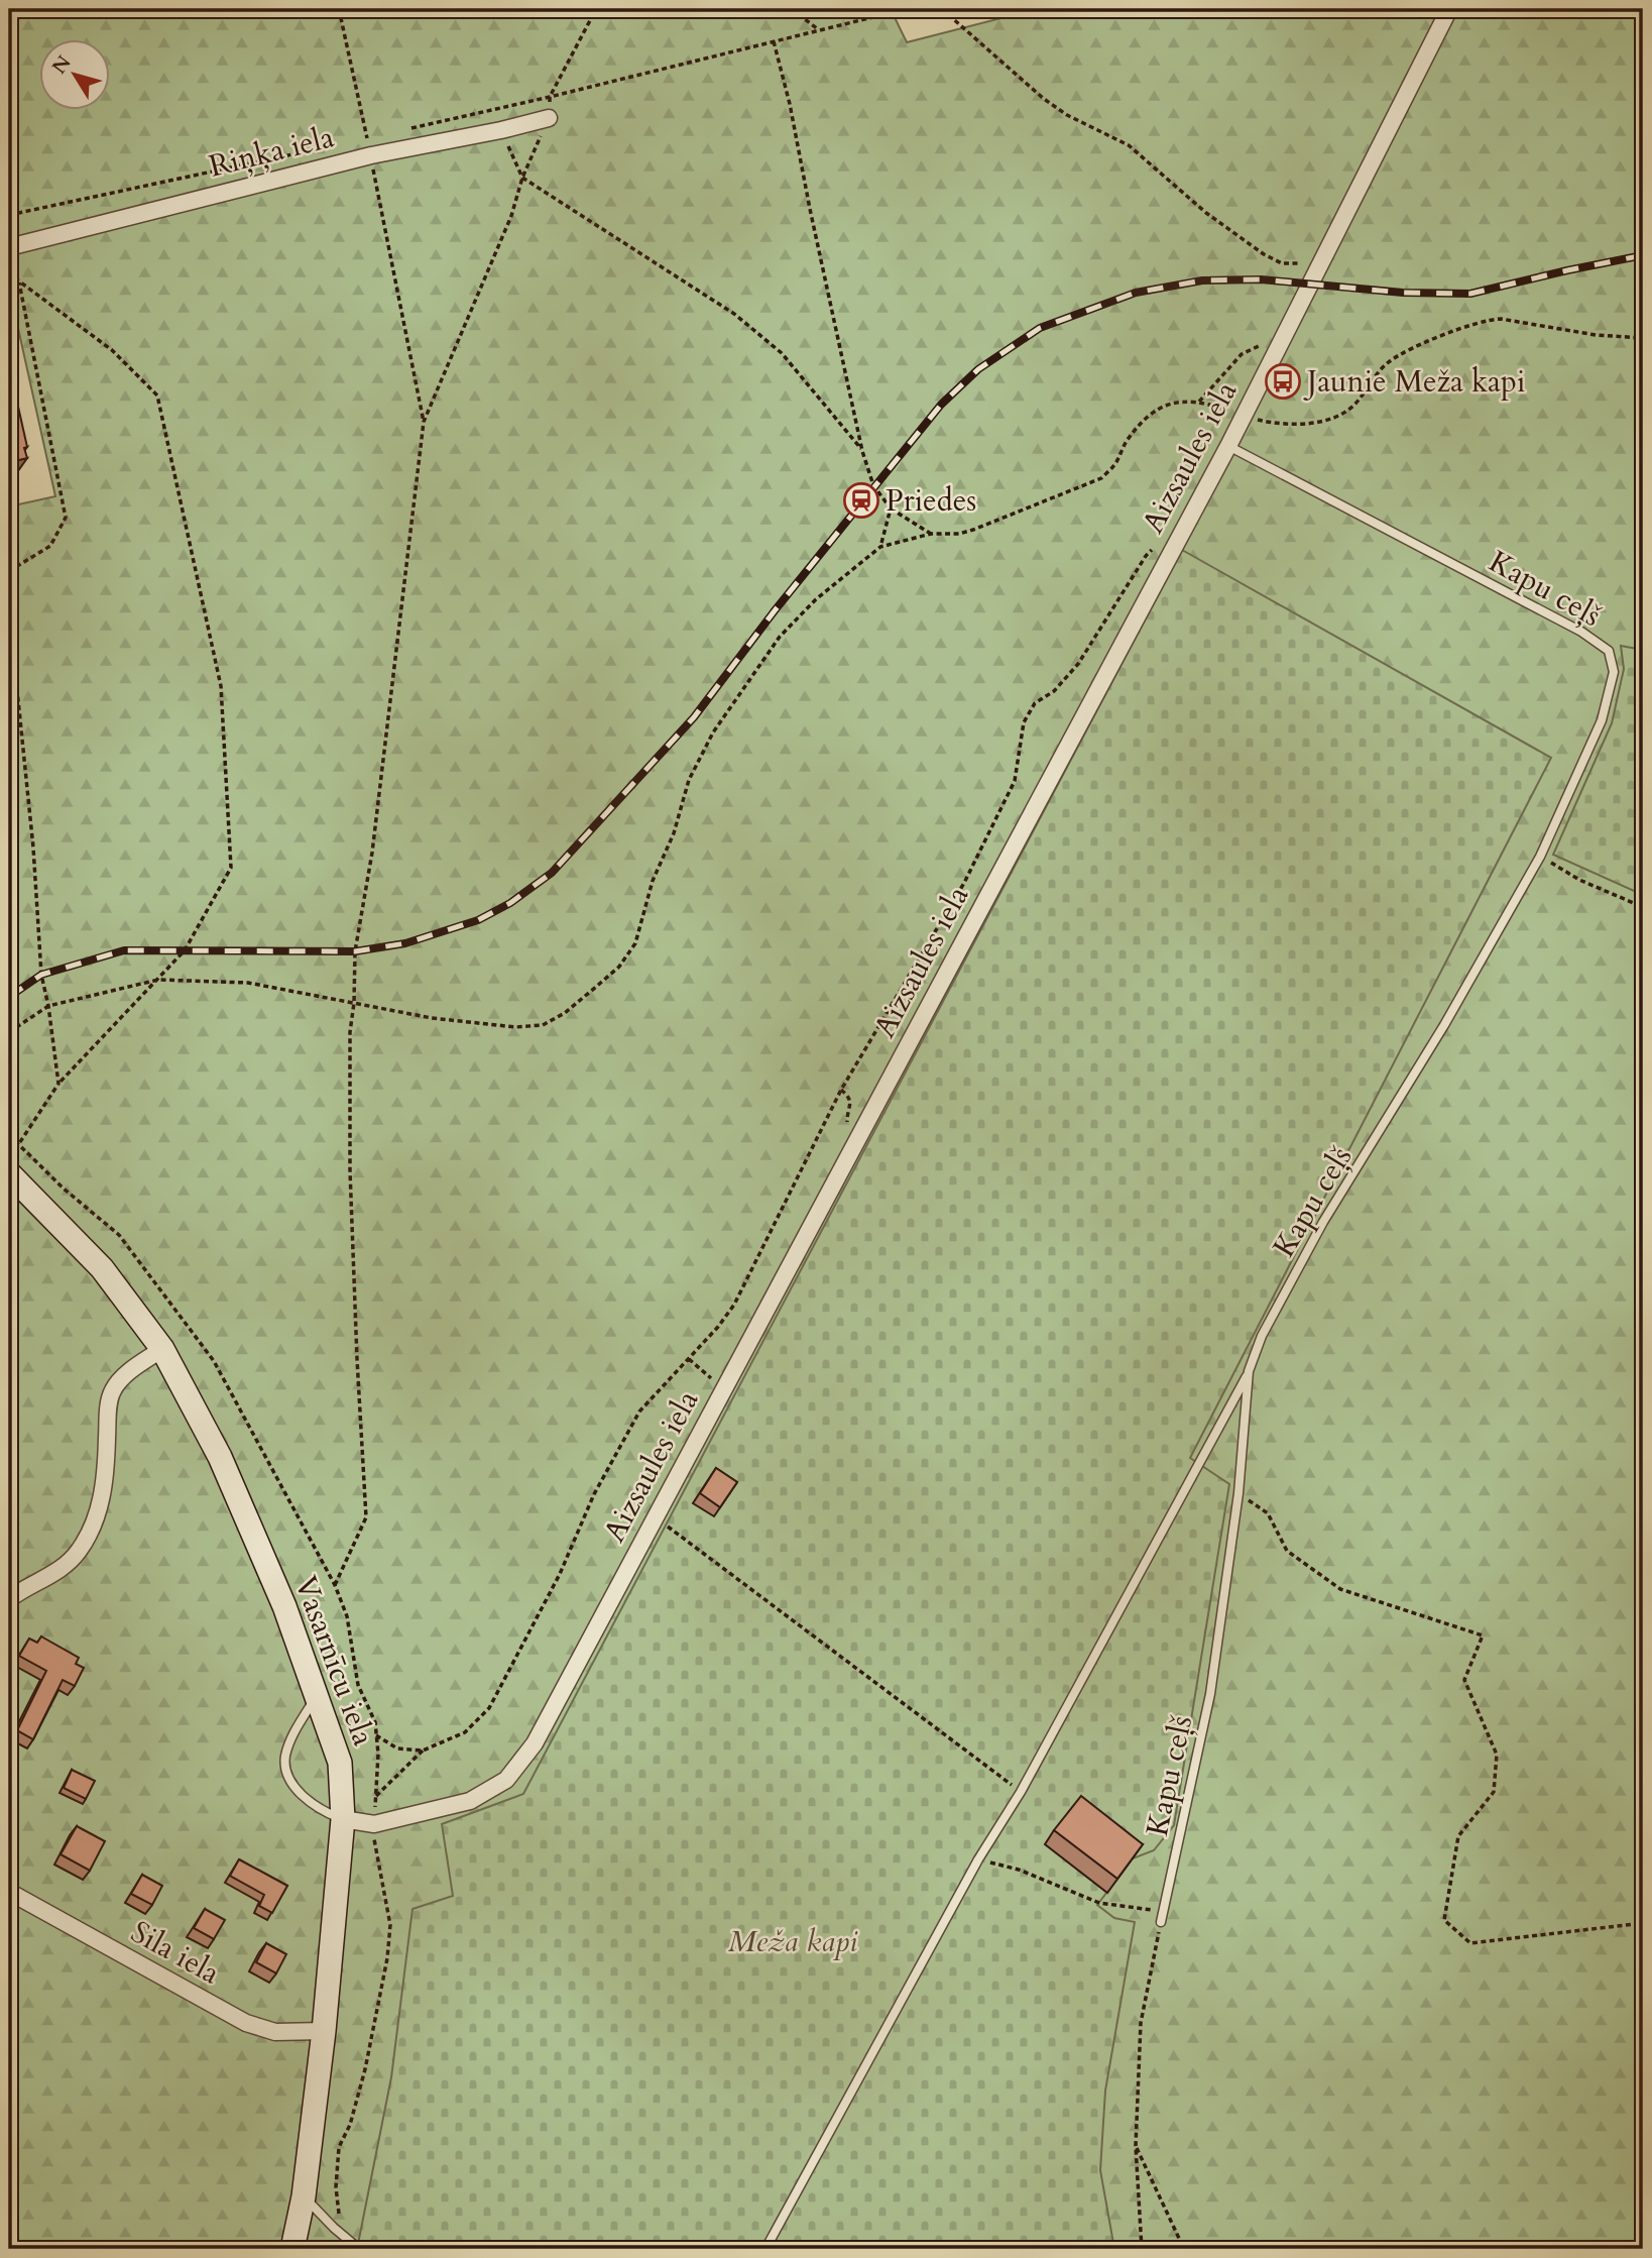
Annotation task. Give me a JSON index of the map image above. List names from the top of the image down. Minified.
{"streets":{"street":["Riņķa iela","Aizsaules iela","Vasarnīcu iela","Sila iela"],"lane":["Kapu ceļš"]},"crossings":[["Aizsaules iela","Kapu ceļš"],["Aizsaules iela","Vasarnīcu iela"],["Vasarnīcu iela","Sila iela"]],"parks":["Meža kapi"],"places":{"bus stop":["Jaunie Meža kapi"],"station":["Priedes"]},"north":"top left"}
